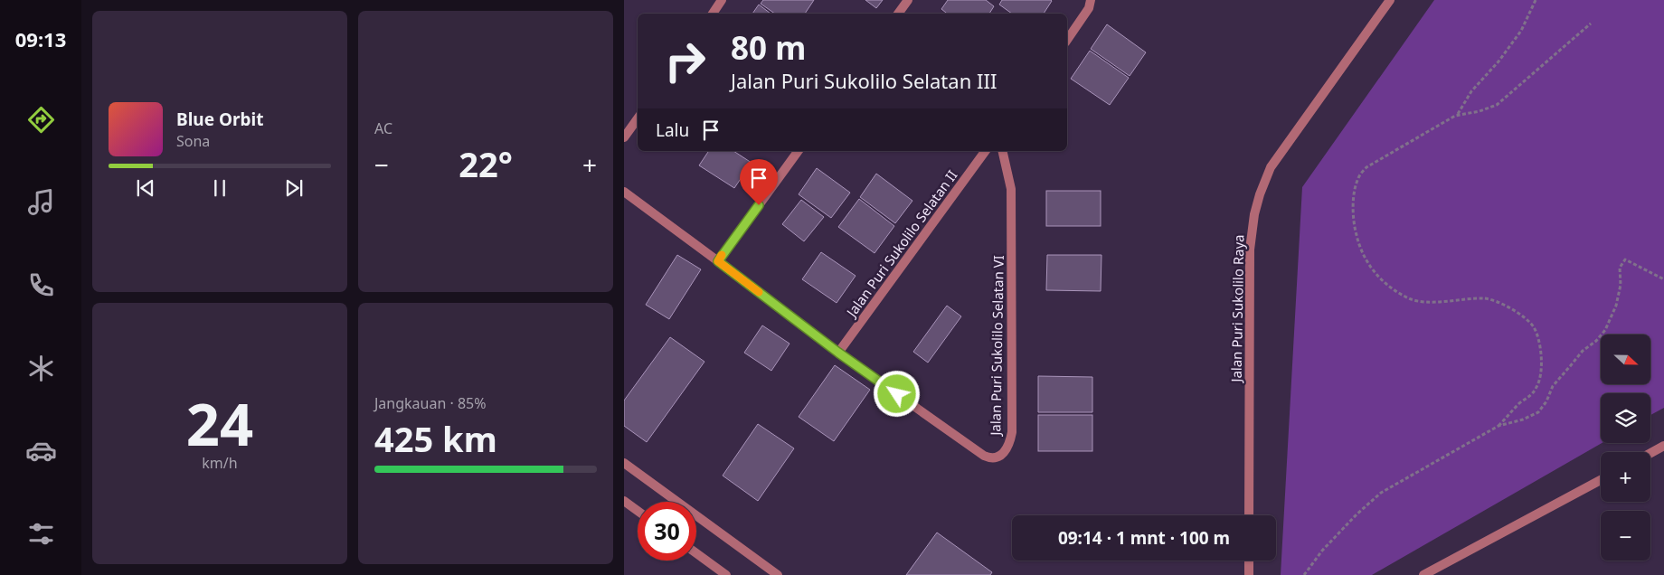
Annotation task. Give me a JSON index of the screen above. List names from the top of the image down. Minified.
{"streets":{"street":["Jalan Puri Sukolilo Selatan II","Jalan Puri Sukolilo Raya","Jalan Puri Sukolilo Selatan VI"]},"crossings":[["Jalan Puri Sukolilo Selatan II","Jalan Puri Sukolilo Selatan VI"]],"north":"right","page":{"tabs":"09:13","tile":["AC",["24","km/h"],["Jangkauan · 85%","425 km"]],"turn":["80 m","Jalan Puri Sukolilo Selatan III"],"song":["Blue Orbit","Sona"],"then":"Lalu","heat":["−","22°","+"],"map_buttons":["+","−"],"limit":"30","trip":"09:14 · 1 mnt · 100 m"}}
